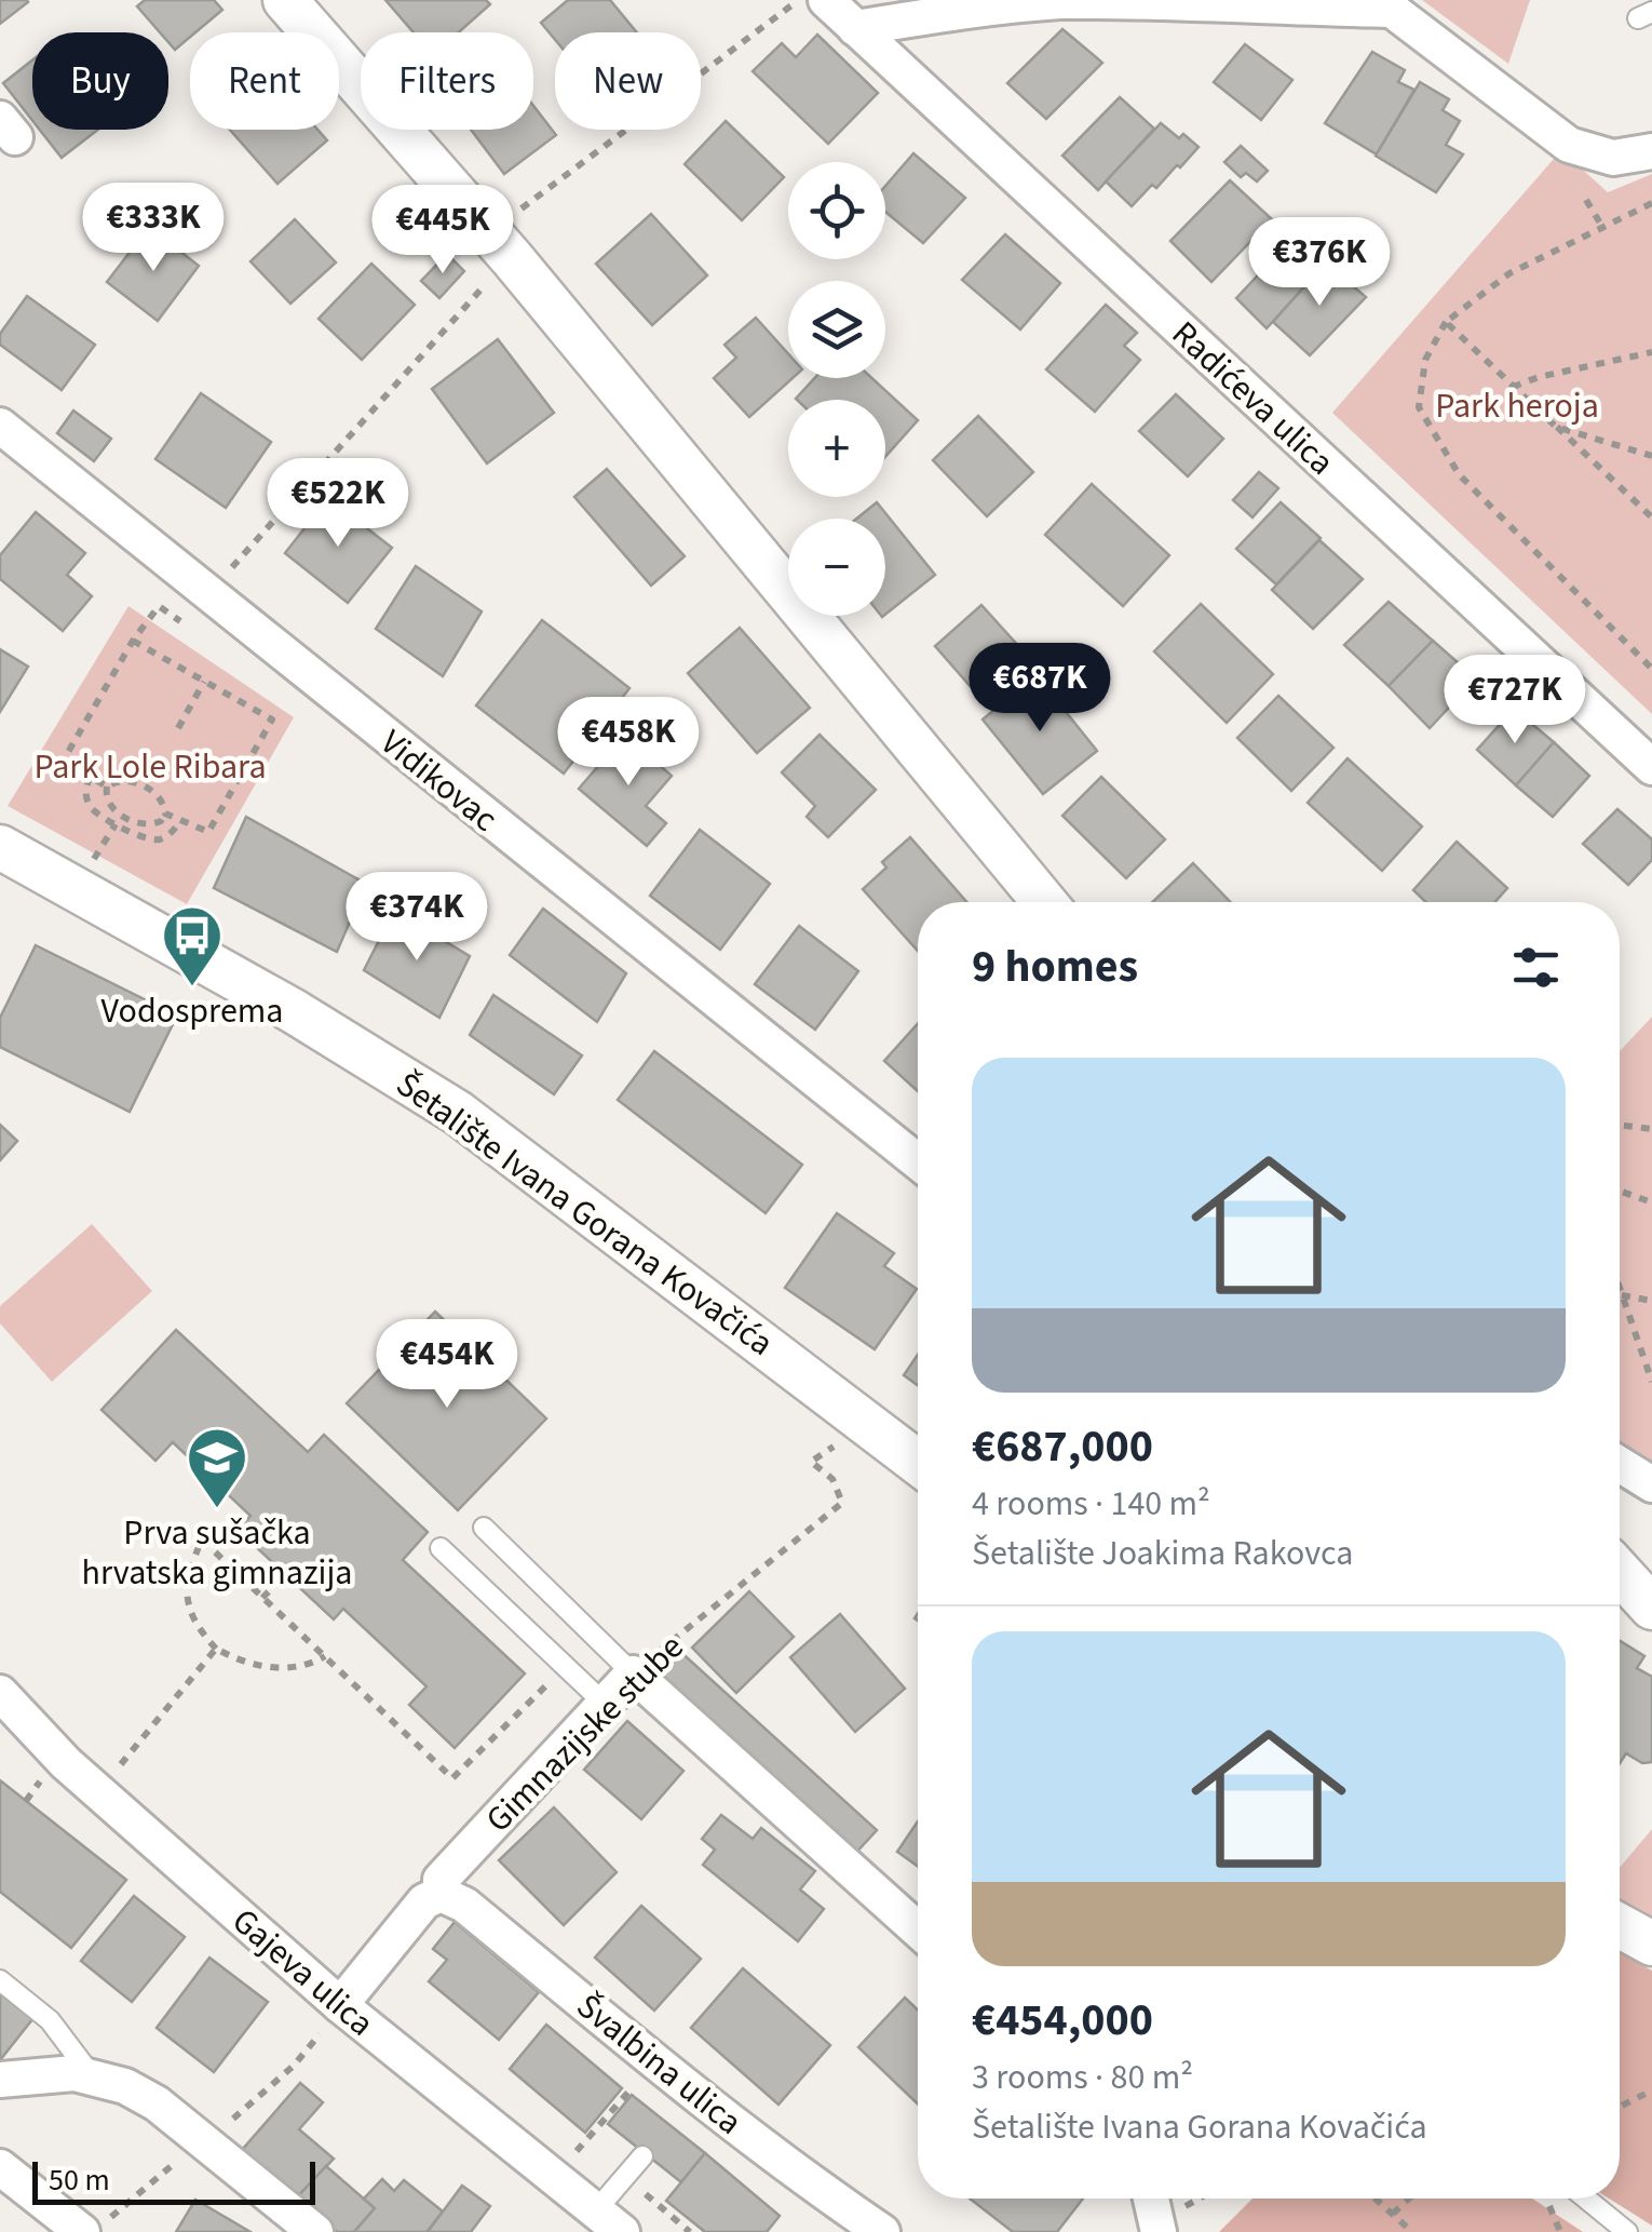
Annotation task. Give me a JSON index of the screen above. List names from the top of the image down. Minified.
{"streets":{"street":["Radićeva ulica","Vidikovac","Šetalište Ivana Gorana Kovačića","Gimnazijske stube","Gajeva ulica","Švalbina ulica"]},"crossings":[["Gimnazijske stube","Gajeva ulica"],["Gimnazijske stube","Švalbina ulica"]],"parks":["Park heroja","Park Lole Ribara"],"places":{"bus stop":["Vodosprema"],"school or university":["Prva sušačka hrvatska gimnazija"]},"scale_bar":"50 m","page":{"chip":["Buy","Rent","Filters","New"],"map_buttons":["+","−"],"price":["€333K","€445K","€376K","€522K","€687K","€727K","€458K","€374K","€454K"],"heading":"9 homes","list":[{"name":"€687,000","note":"4 rooms · 140 m² · Šetalište Joakima Rakovca"},{"name":"€454,000","note":"3 rooms · 80 m² · Šetalište Ivana Gorana Kovačića"}],"scale":"50 m"}}
